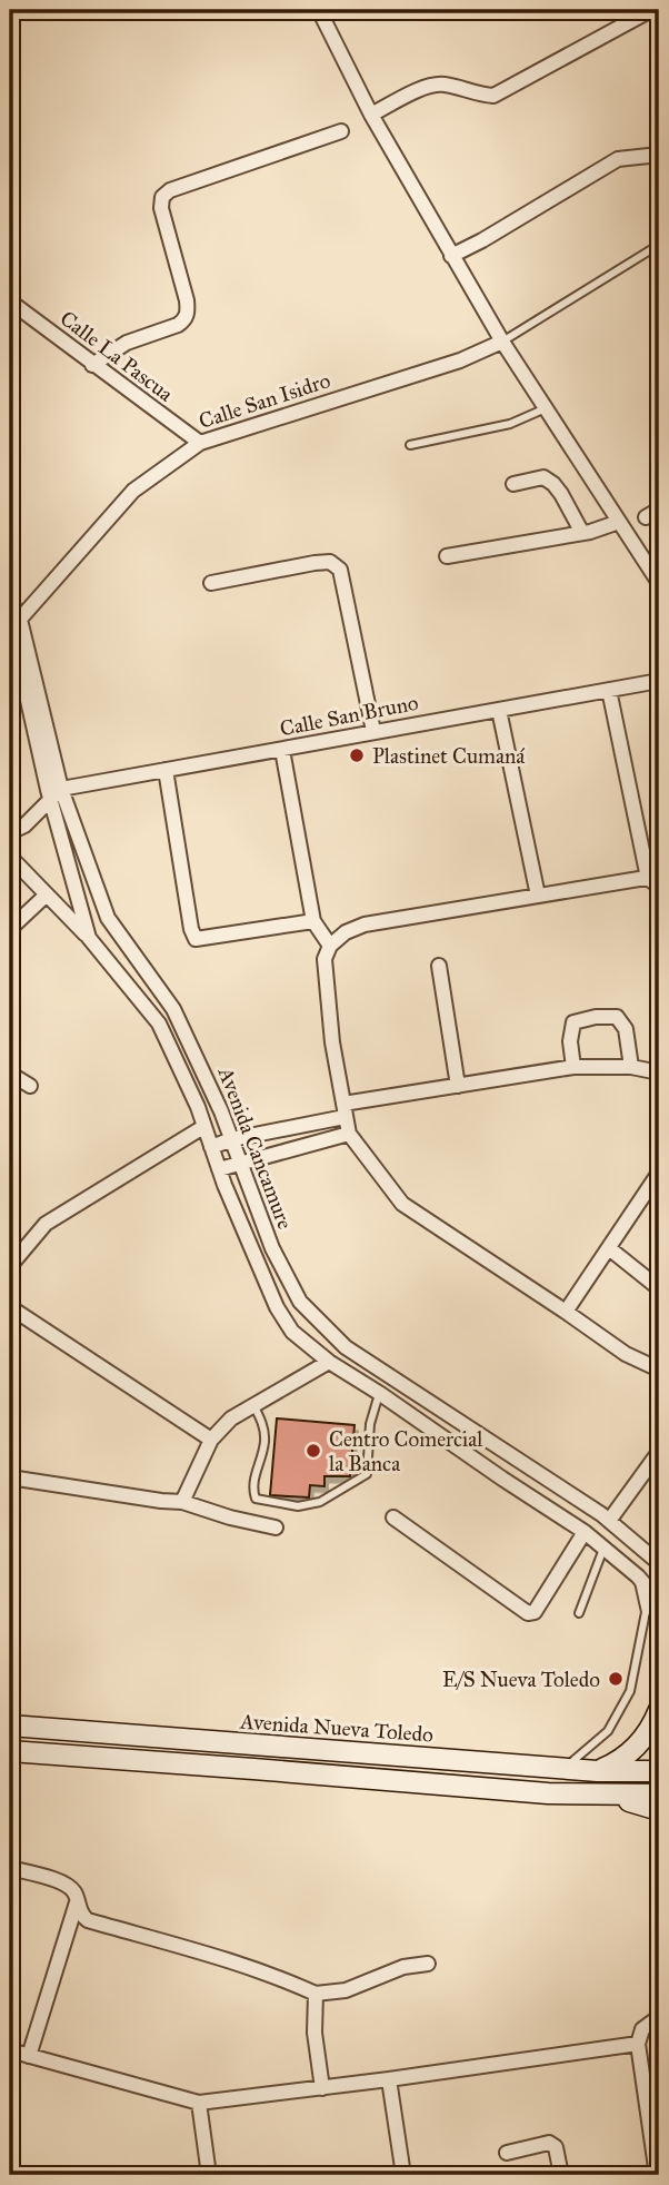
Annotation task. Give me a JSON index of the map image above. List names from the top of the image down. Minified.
{"streets":{"main road":["Avenida Nueva Toledo"],"street":["Calle La Pascua","Calle San Isidro","Calle San Bruno","Avenida Cancamure"]},"crossings":[["Calle La Pascua","Calle San Isidro"],["Calle San Isidro","Avenida Cancamure"],["Calle San Bruno","Avenida Cancamure"]],"places":["Plastinet Cumaná","Centro Comercial la Banca","E/S Nueva Toledo"]}
